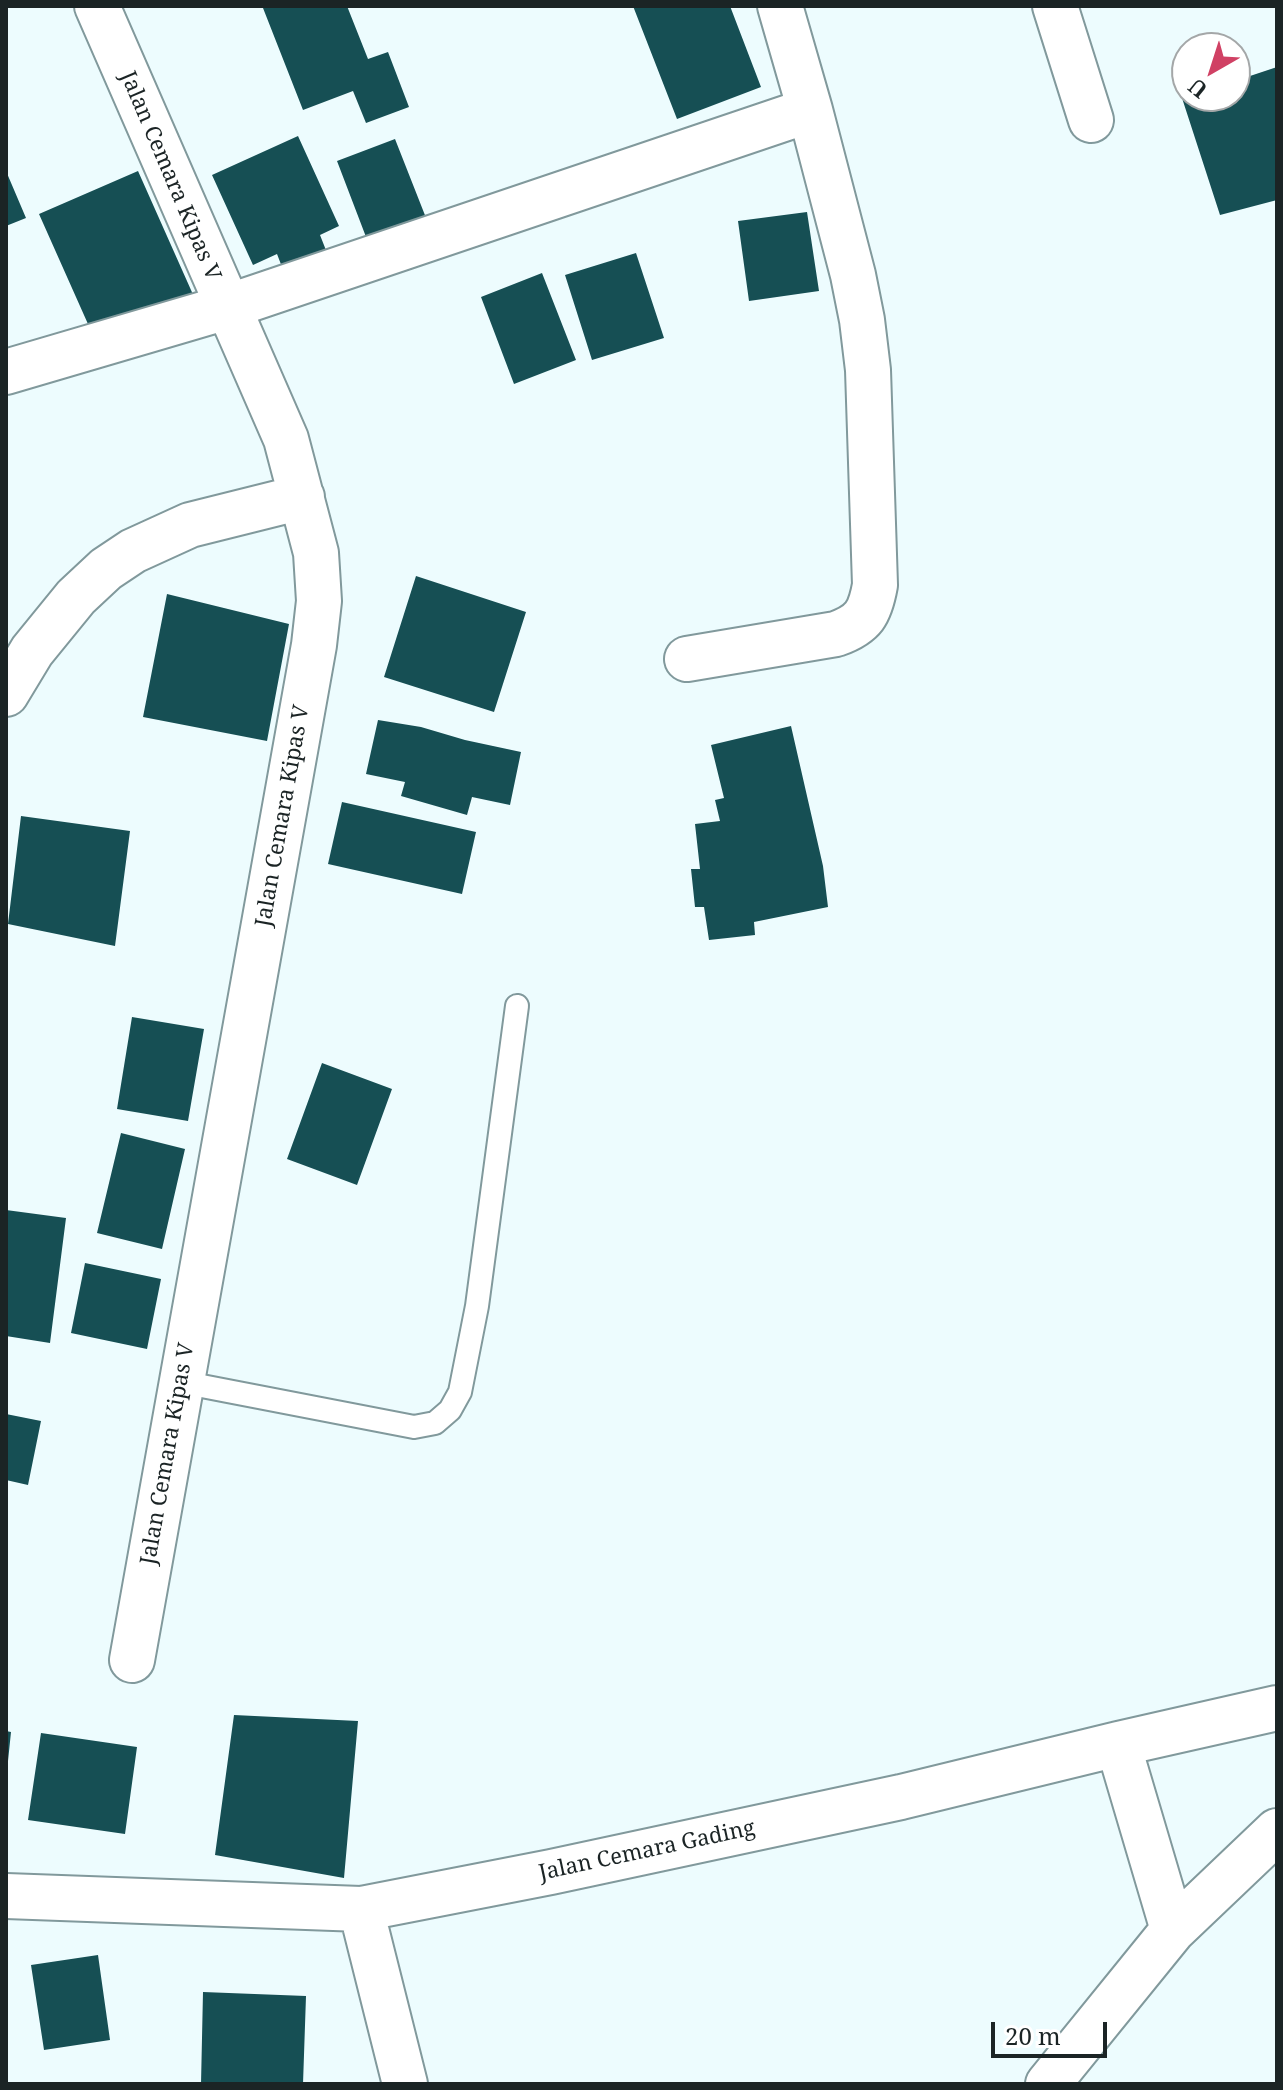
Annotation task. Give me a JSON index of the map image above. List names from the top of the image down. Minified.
{"streets":{"street":["Jalan Cemara Kipas V","Jalan Cemara Gading"]},"scale_bar":"20 m","north":"bottom left"}
